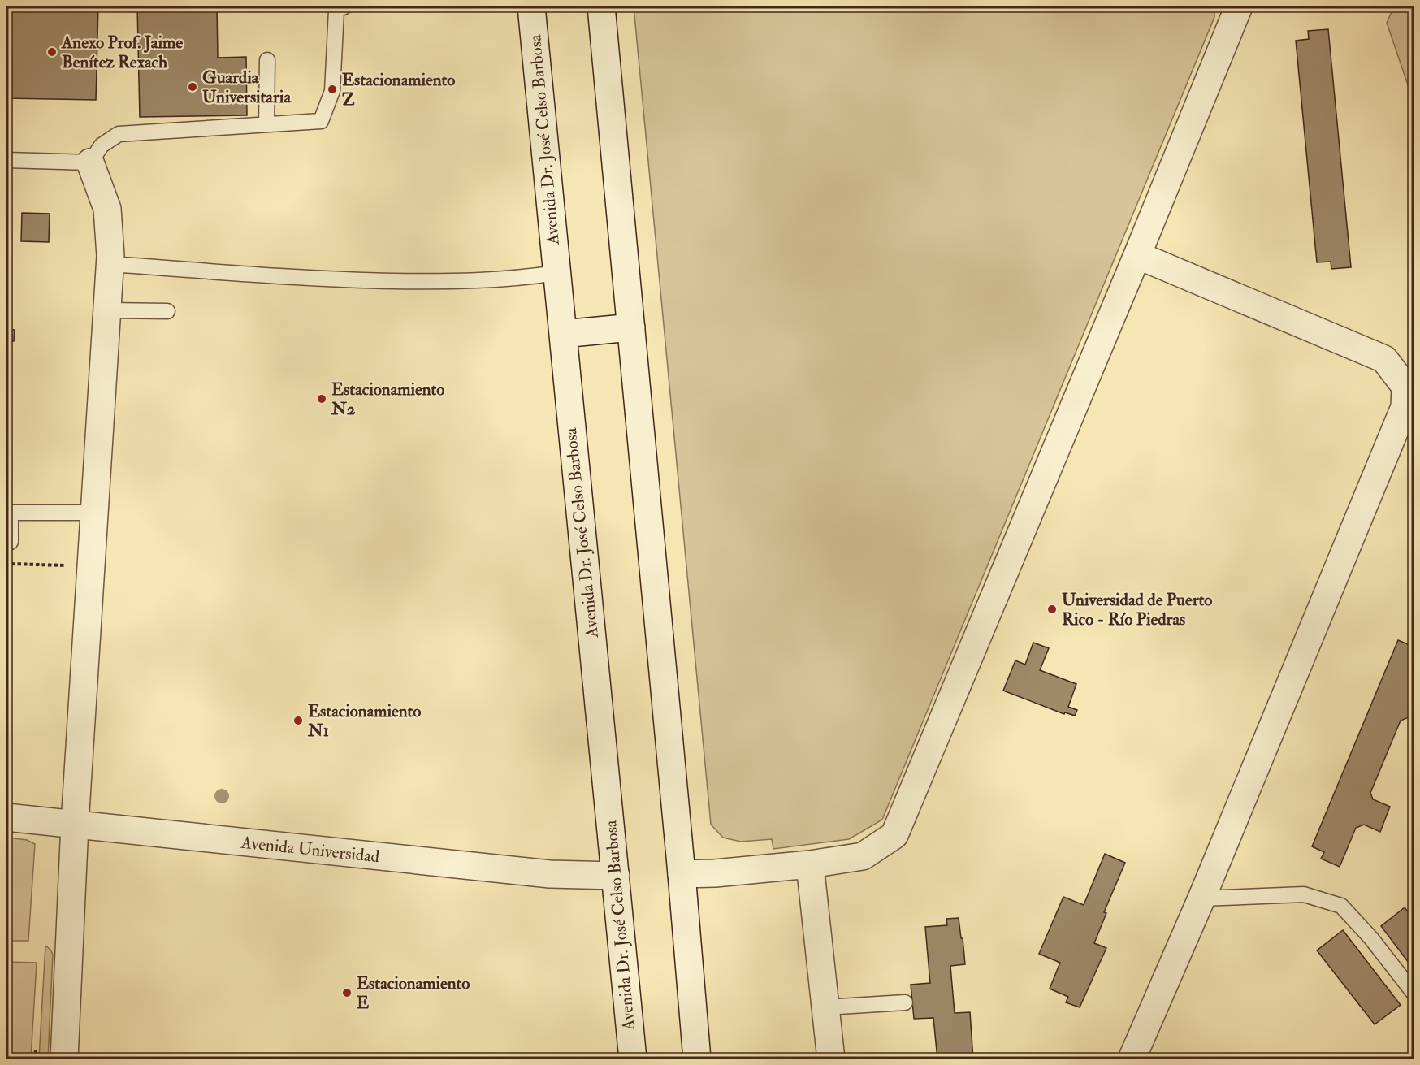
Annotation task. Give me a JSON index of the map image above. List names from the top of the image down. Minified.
{"streets":{"street":["Avenida Dr. José Celso Barbosa","Avenida Universidad"]},"crossings":[["Avenida Dr. José Celso Barbosa","Avenida Universidad"]],"places":["Anexo Prof. Jaime Benítez Rexach","Guardia Universitaria","Estacionamiento Z","Estacionamiento N2","Universidad de Puerto Rico - Río Piedras","Estacionamiento N1","Estacionamiento E"]}
